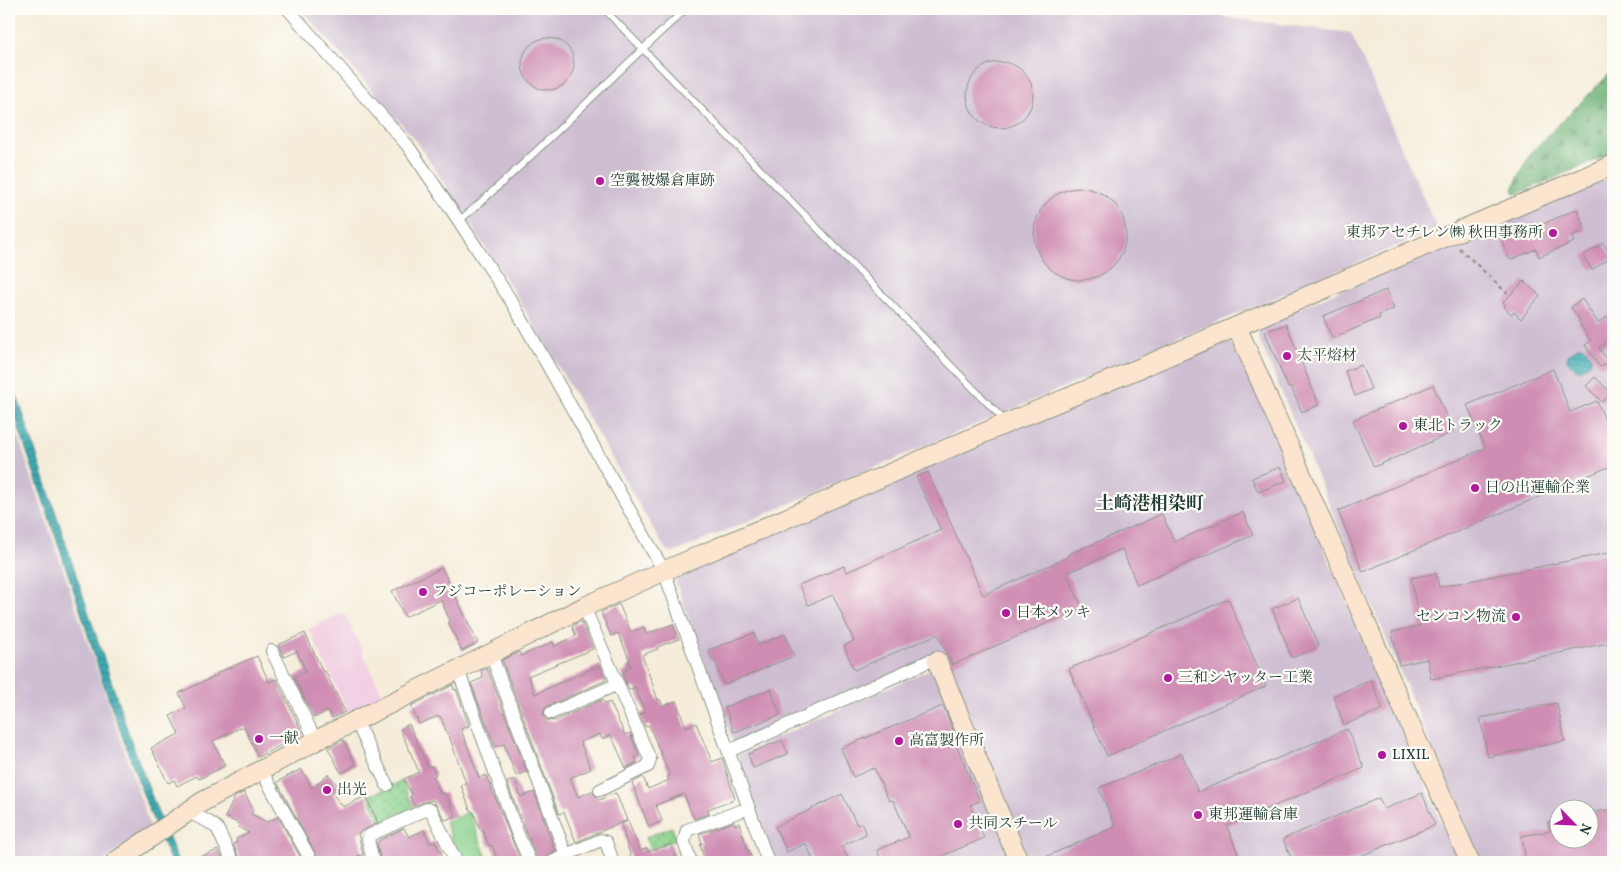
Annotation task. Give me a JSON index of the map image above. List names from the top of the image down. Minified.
{"districts":["土崎港相染町"],"places":["空襲被爆倉庫跡","東邦アセチレン㈱ 秋田事務所","太平熔材","東北トラック","日の出運輸企業","フジコーポレーション","日本メッキ","センコン物流","三和シヤッター工業","一献","高富製作所","LIXIL","出光","東邦運輸倉庫","共同スチール"],"north":"bottom right"}
